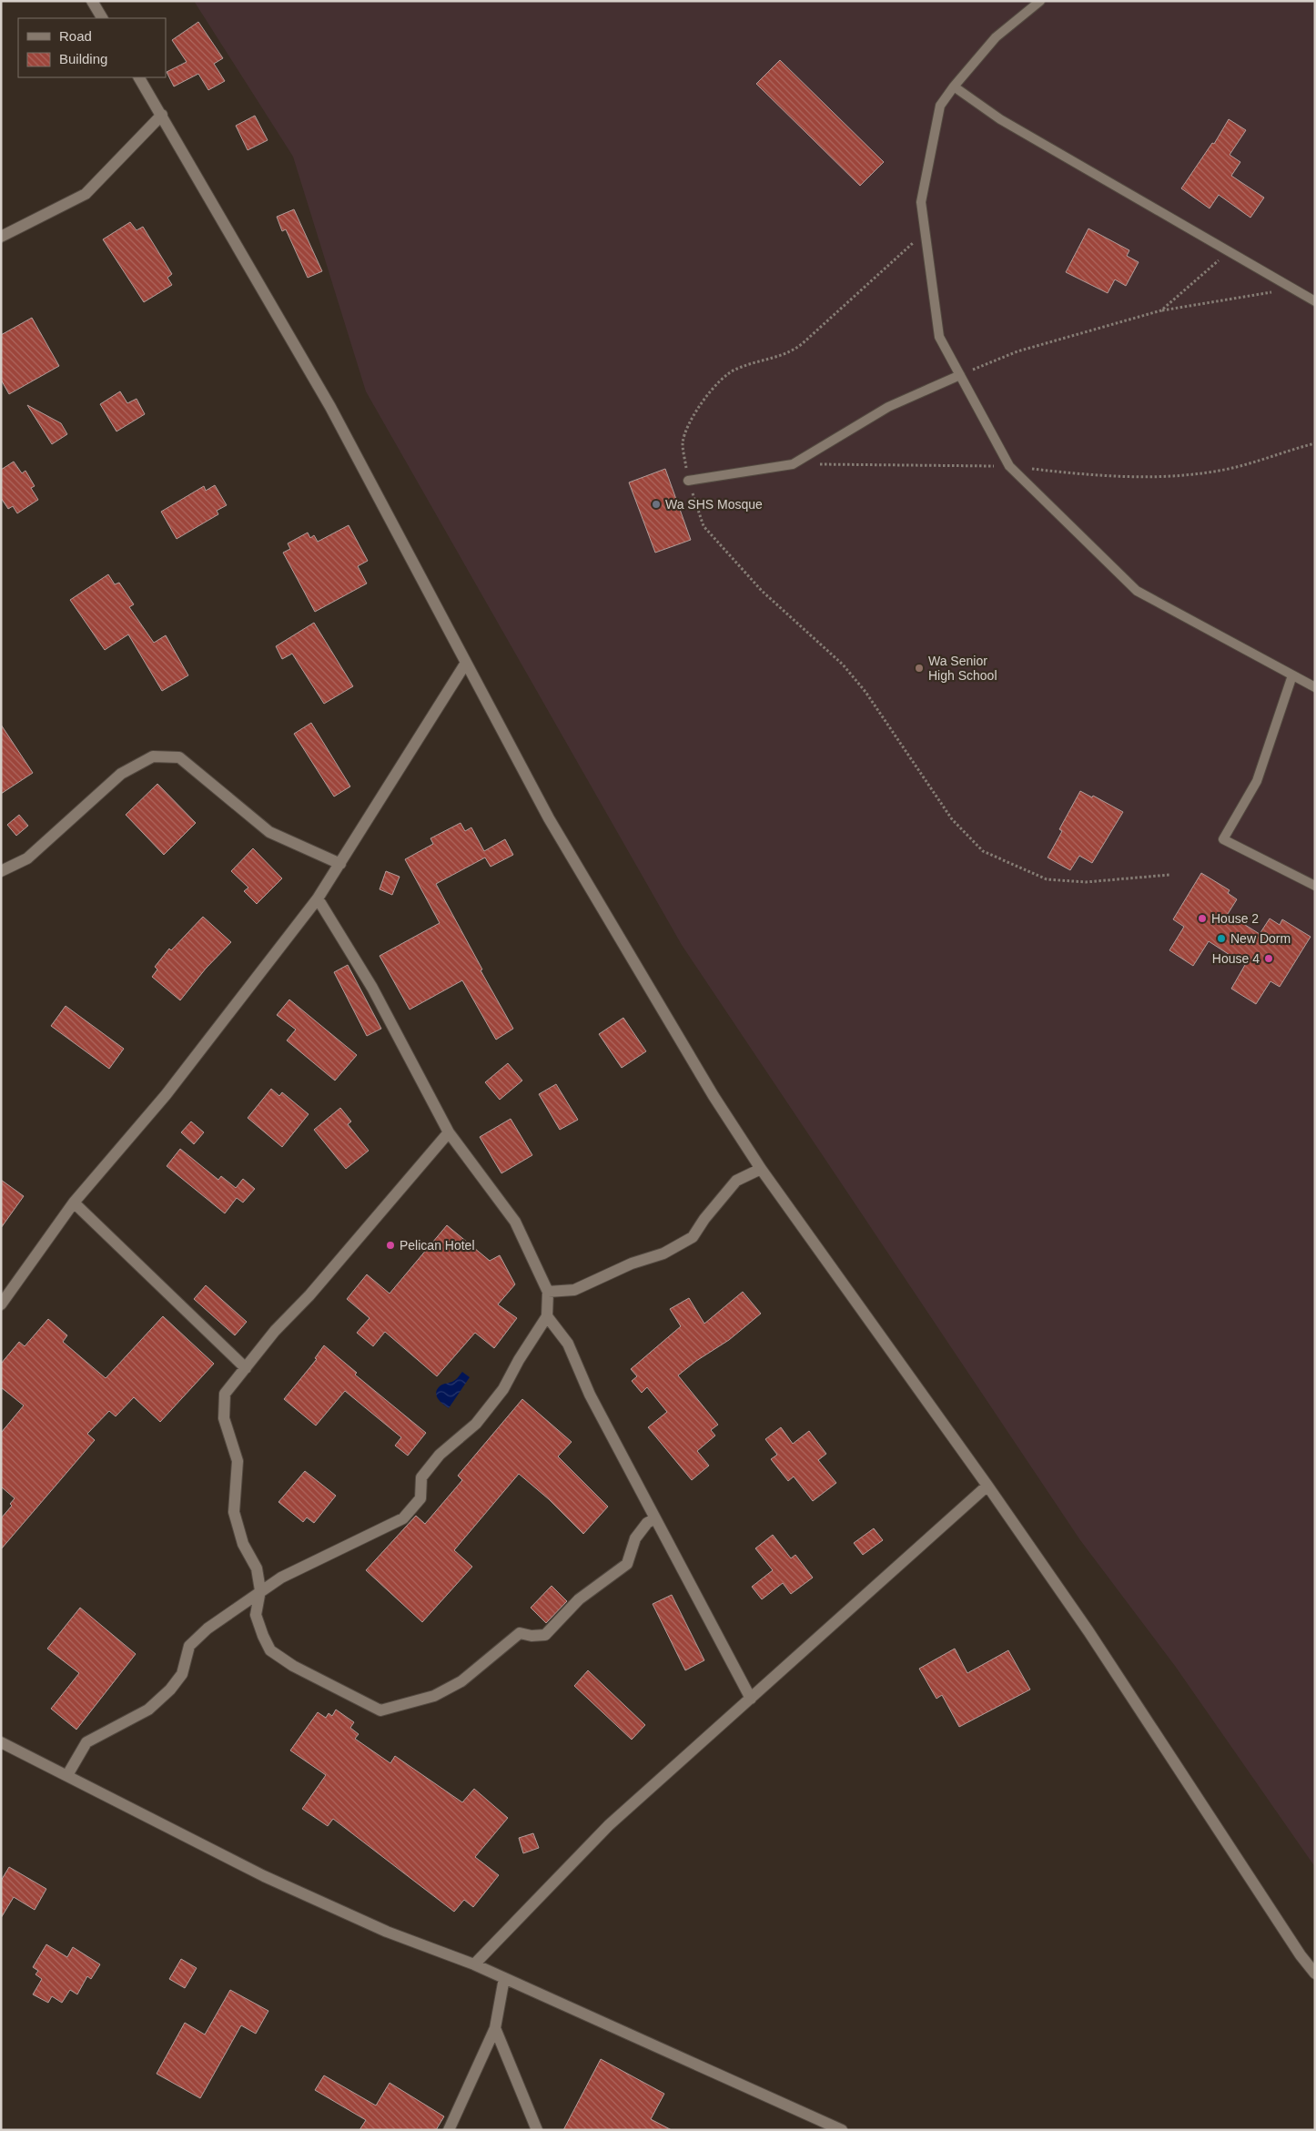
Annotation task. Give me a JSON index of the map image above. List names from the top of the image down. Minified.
{"places":["Wa SHS Mosque","Wa Senior High School","House 2","New Dorm","House 4","Pelican Hotel"],"legend":["Road","Building"]}
